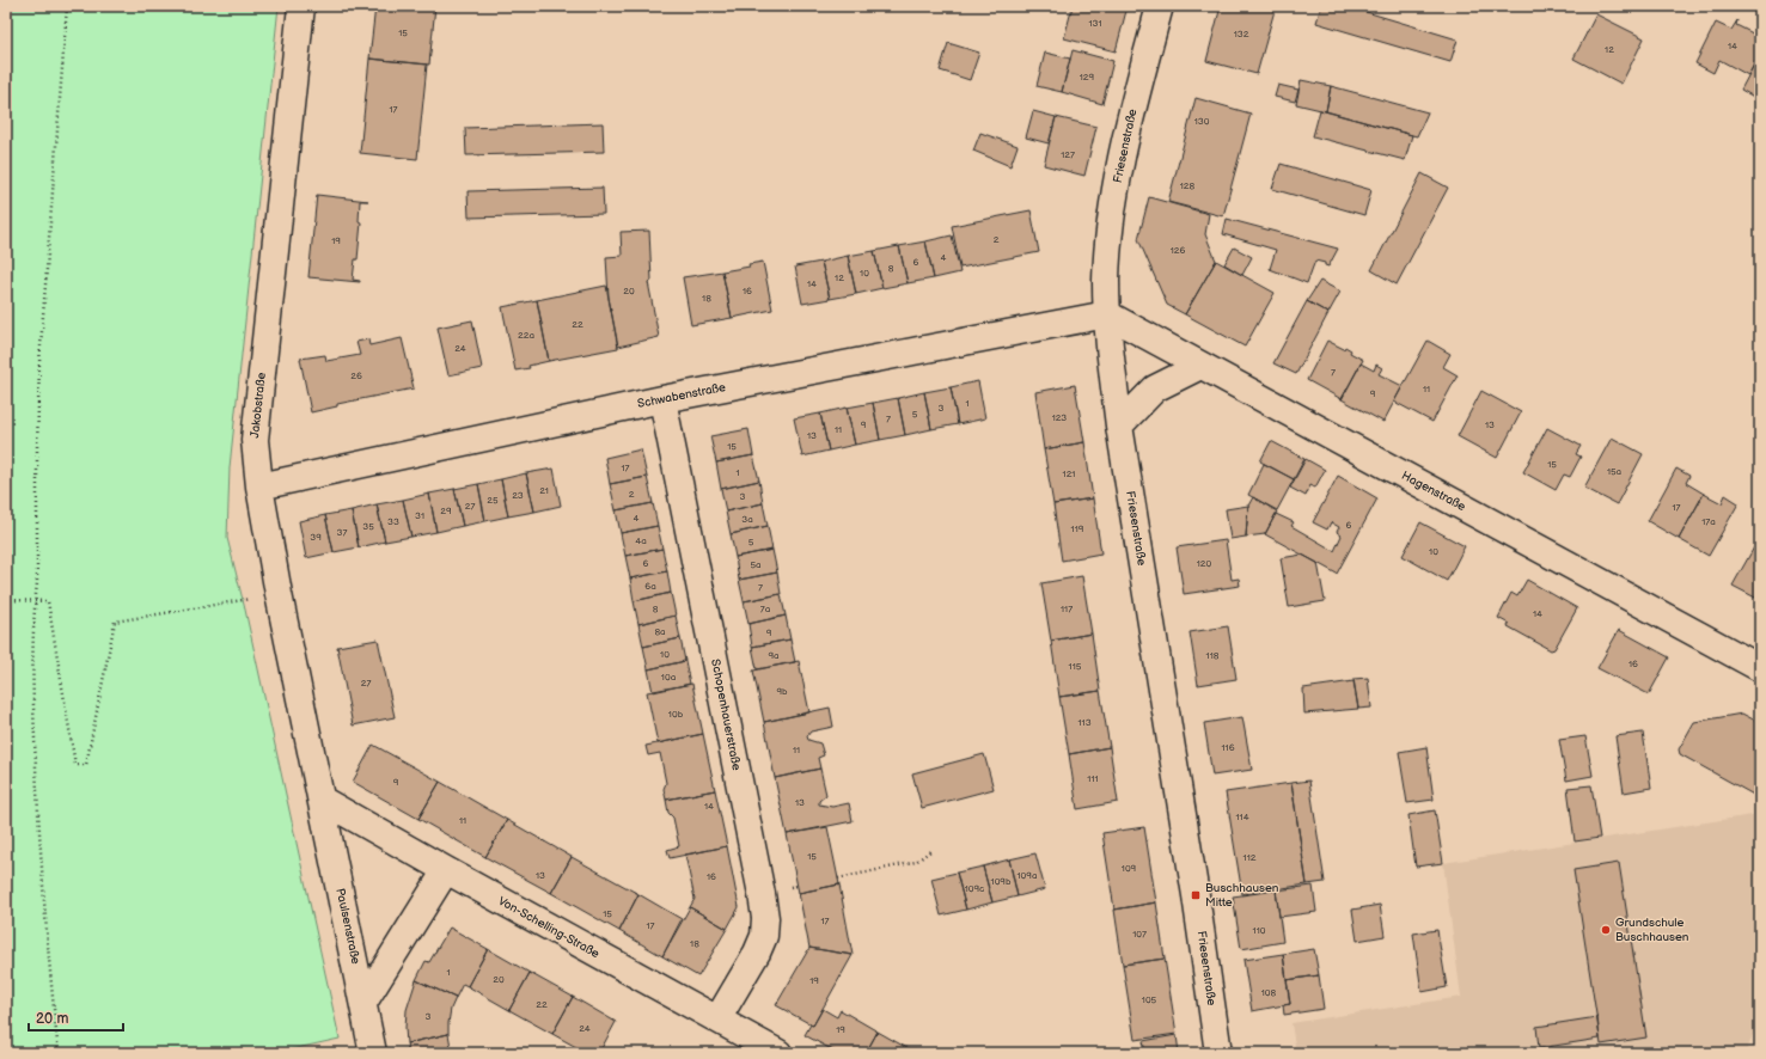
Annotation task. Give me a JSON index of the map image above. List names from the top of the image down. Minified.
{"streets":{"street":["Friesenstraße","Schwabenstraße","Jakobstraße","Hagenstraße","Schopenhauerstraße","Paulsenstraße","Von-Schelling-Straße"]},"crossings":[["Friesenstraße","Schwabenstraße"],["Friesenstraße","Hagenstraße"],["Schwabenstraße","Jakobstraße"],["Schwabenstraße","Hagenstraße"],["Schwabenstraße","Schopenhauerstraße"],["Jakobstraße","Paulsenstraße"],["Jakobstraße","Von-Schelling-Straße"],["Schopenhauerstraße","Von-Schelling-Straße"],["Paulsenstraße","Von-Schelling-Straße"]],"places":{"transit":["Buschhausen Mitte"],"other":["Grundschule Buschhausen"]},"house_numbers":["131","15","132","14","12","129","17","130","127","128","2","19","126","4","6","8","10","12","14","20","16","18","22","22a","24","7","26","11","9","1","3","5","123","7","9","13","11","13","15","15","17","15a","1","121","21","2","23","3","25","27","17","29","31","4","3a","33","17a","6","35","119","37","39","4a","5","10","6","120","5a","6a","7","8","7a","117","14","8a","9","10","9a","118","16","115","10a","27","9b","10b","113","116","11","111","9","13","14","114","11","15","112","109","13","109a","16","109b","109c","15","17","17","110","107","18","1","20","19","108","105","22","3","24","19"],"scale_bar":"20 m"}
